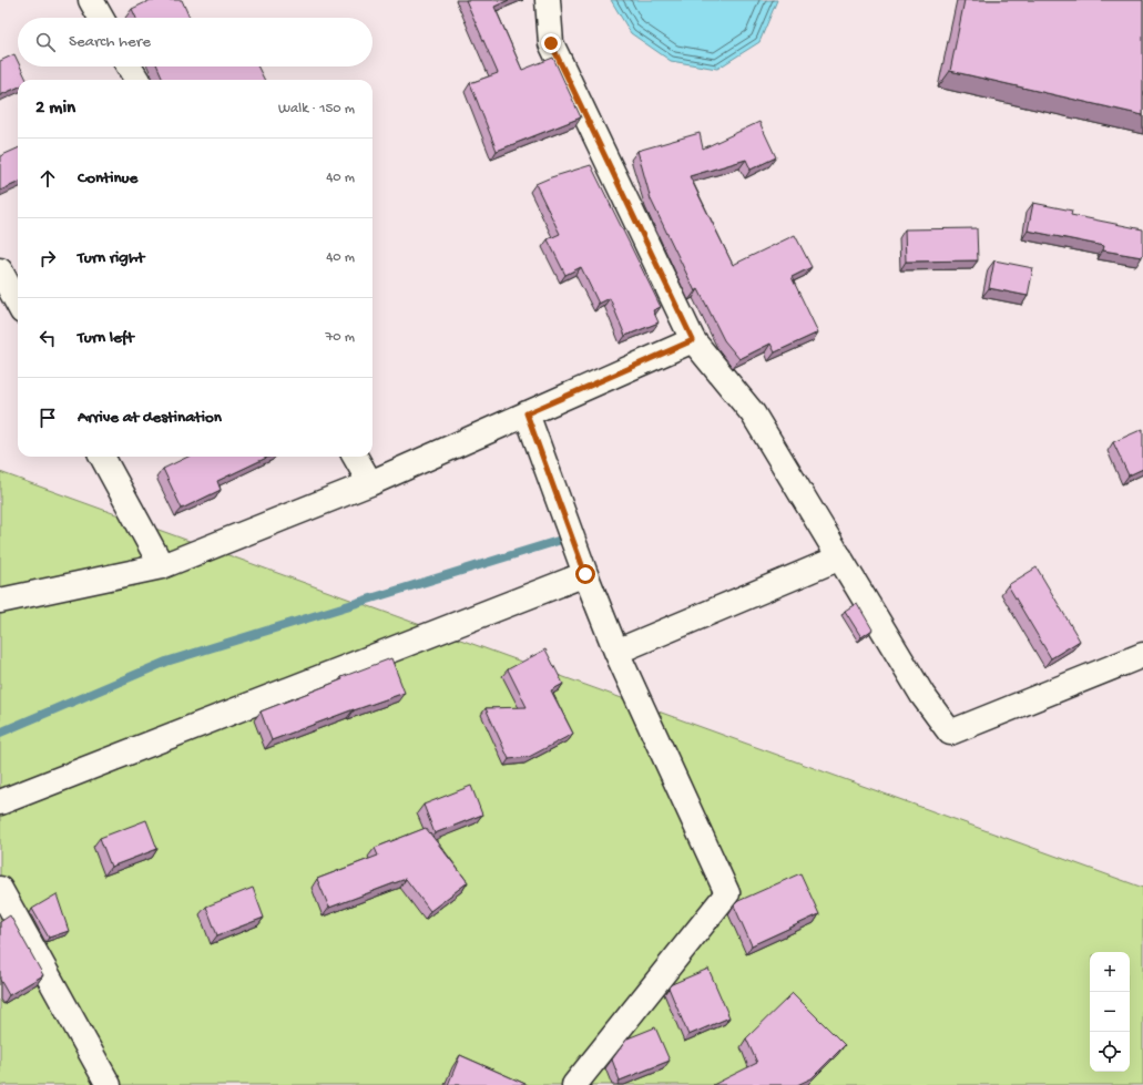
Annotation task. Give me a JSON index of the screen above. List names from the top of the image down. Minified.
{"page":{"search":"Search here","heading":["2 min","Walk · 150 m"],"list":[["Continue","40 m"],["Turn right","40 m"],["Turn left","70 m"],"Arrive at destination"],"map_buttons":["+","−"]}}
